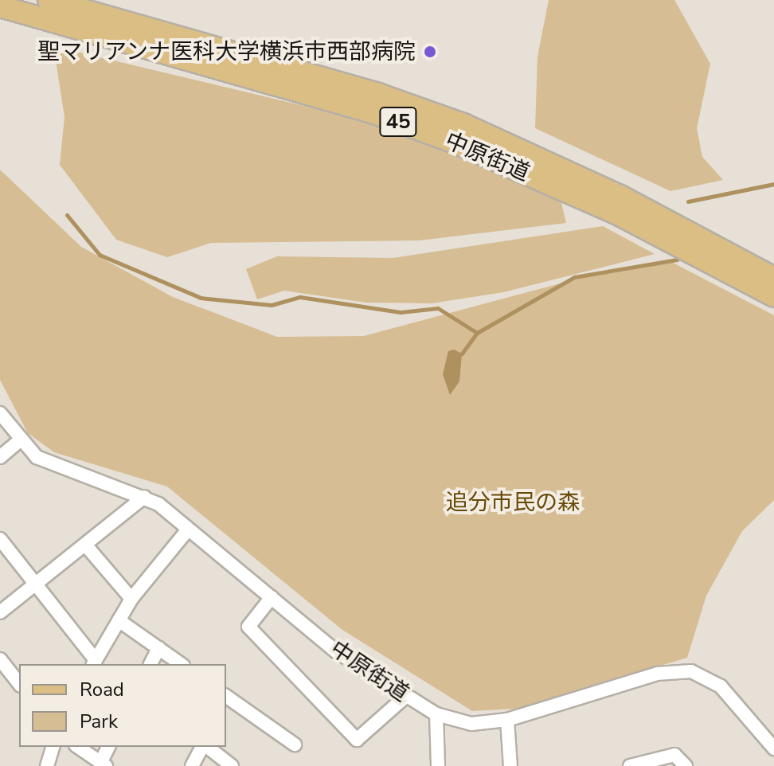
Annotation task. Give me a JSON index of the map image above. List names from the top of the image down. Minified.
{"streets":{"main road":["45","中原街道"]},"parks":["追分市民の森"],"places":["聖マリアンナ医科大学横浜市西部病院"],"legend":["Road","Park"]}
